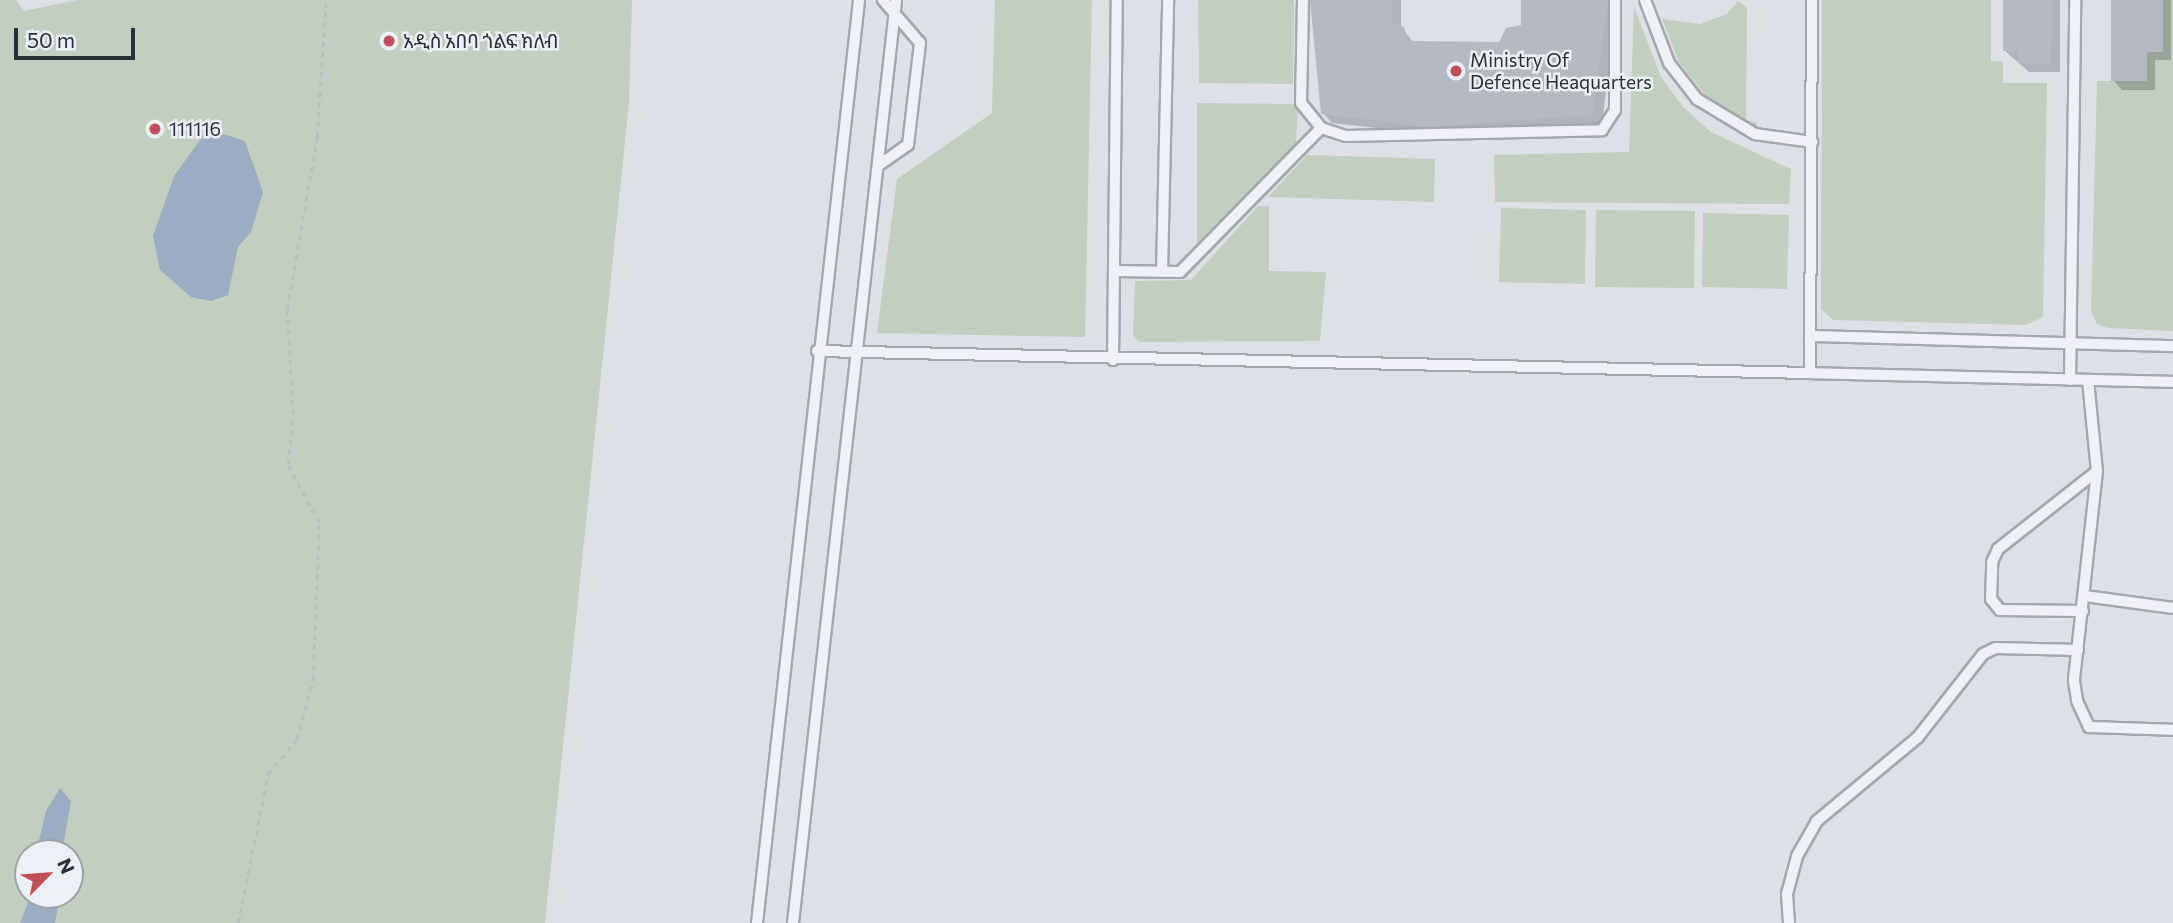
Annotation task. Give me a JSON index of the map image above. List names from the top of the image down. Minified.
{"places":["አዲስ አበባ ጎልፍ ክለብ","Ministry Of Defence Heaquarters","111116"],"scale_bar":"50 m","north":"top right"}
